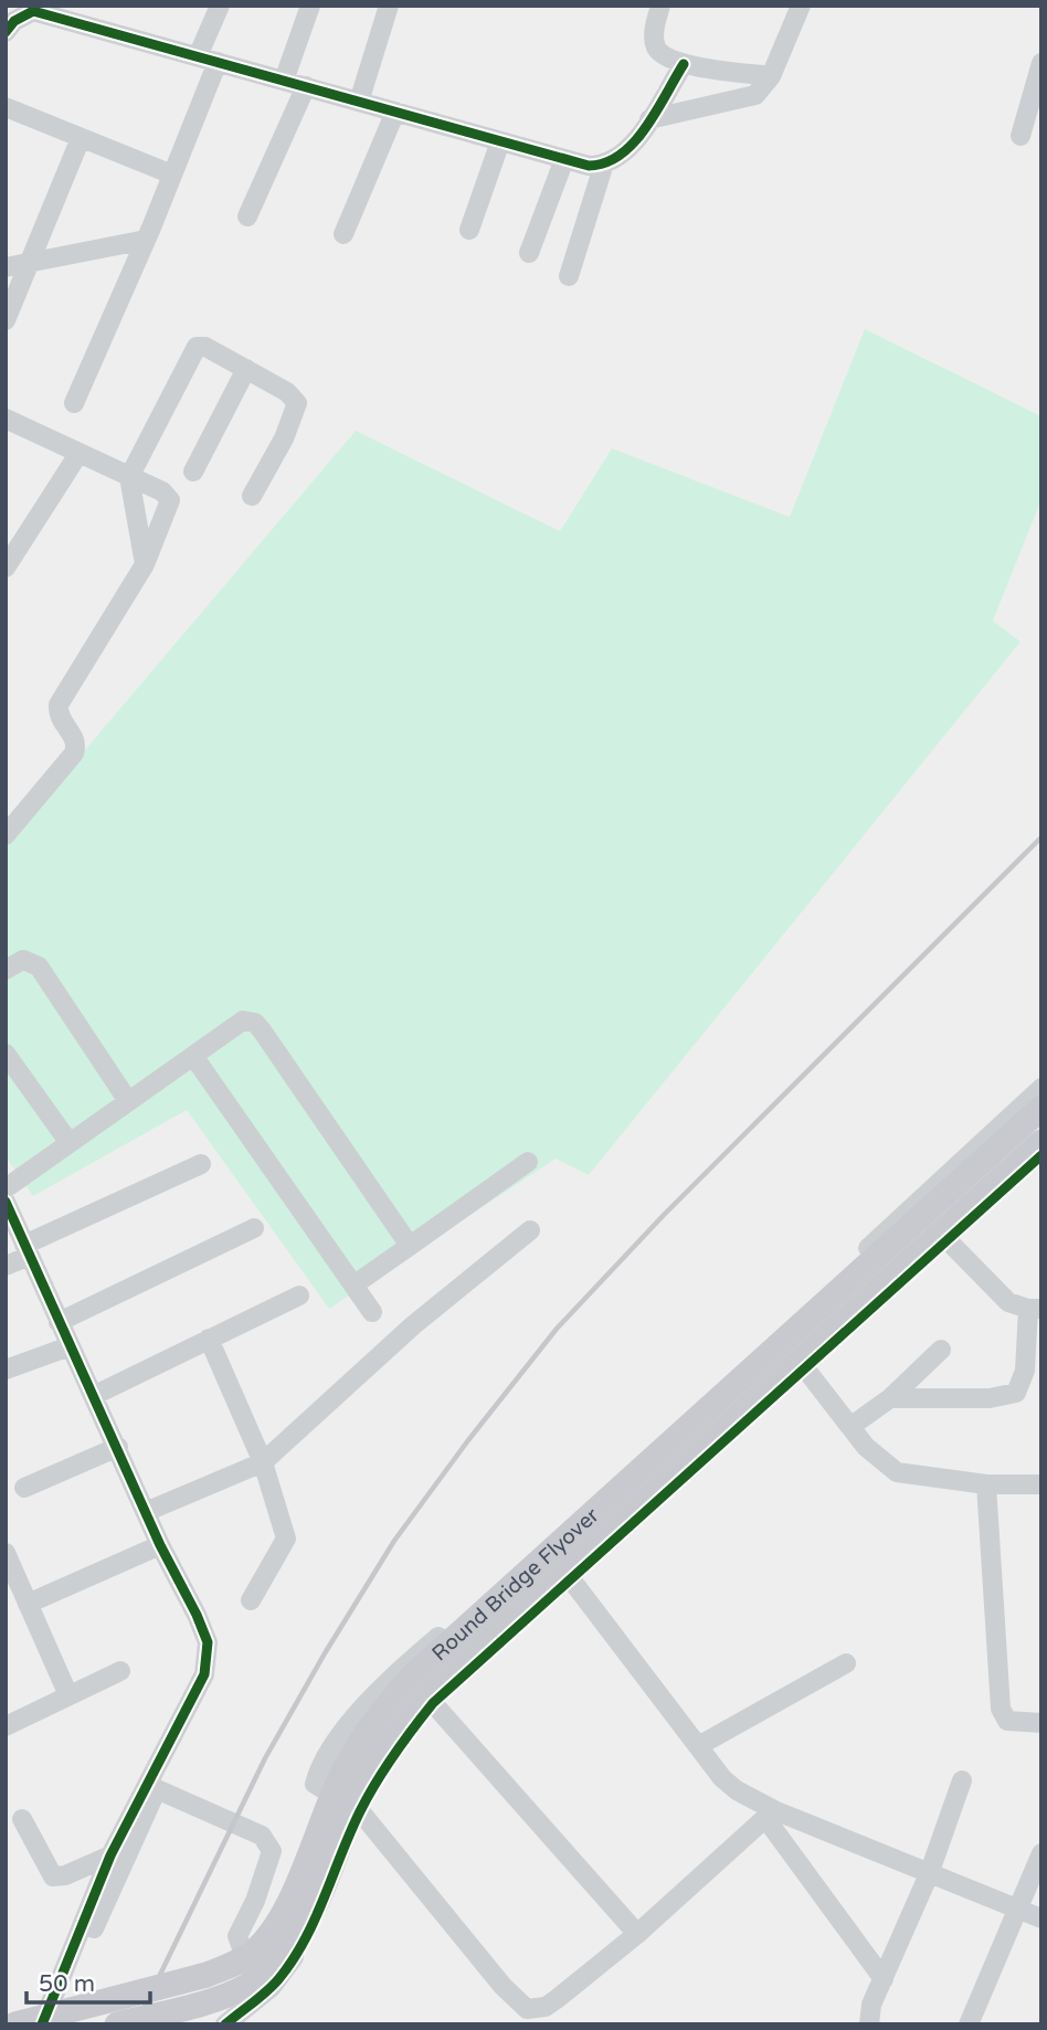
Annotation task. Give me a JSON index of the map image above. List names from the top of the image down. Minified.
{"streets":{"main road":["Round Bridge Flyover"]},"scale_bar":"50 m"}
